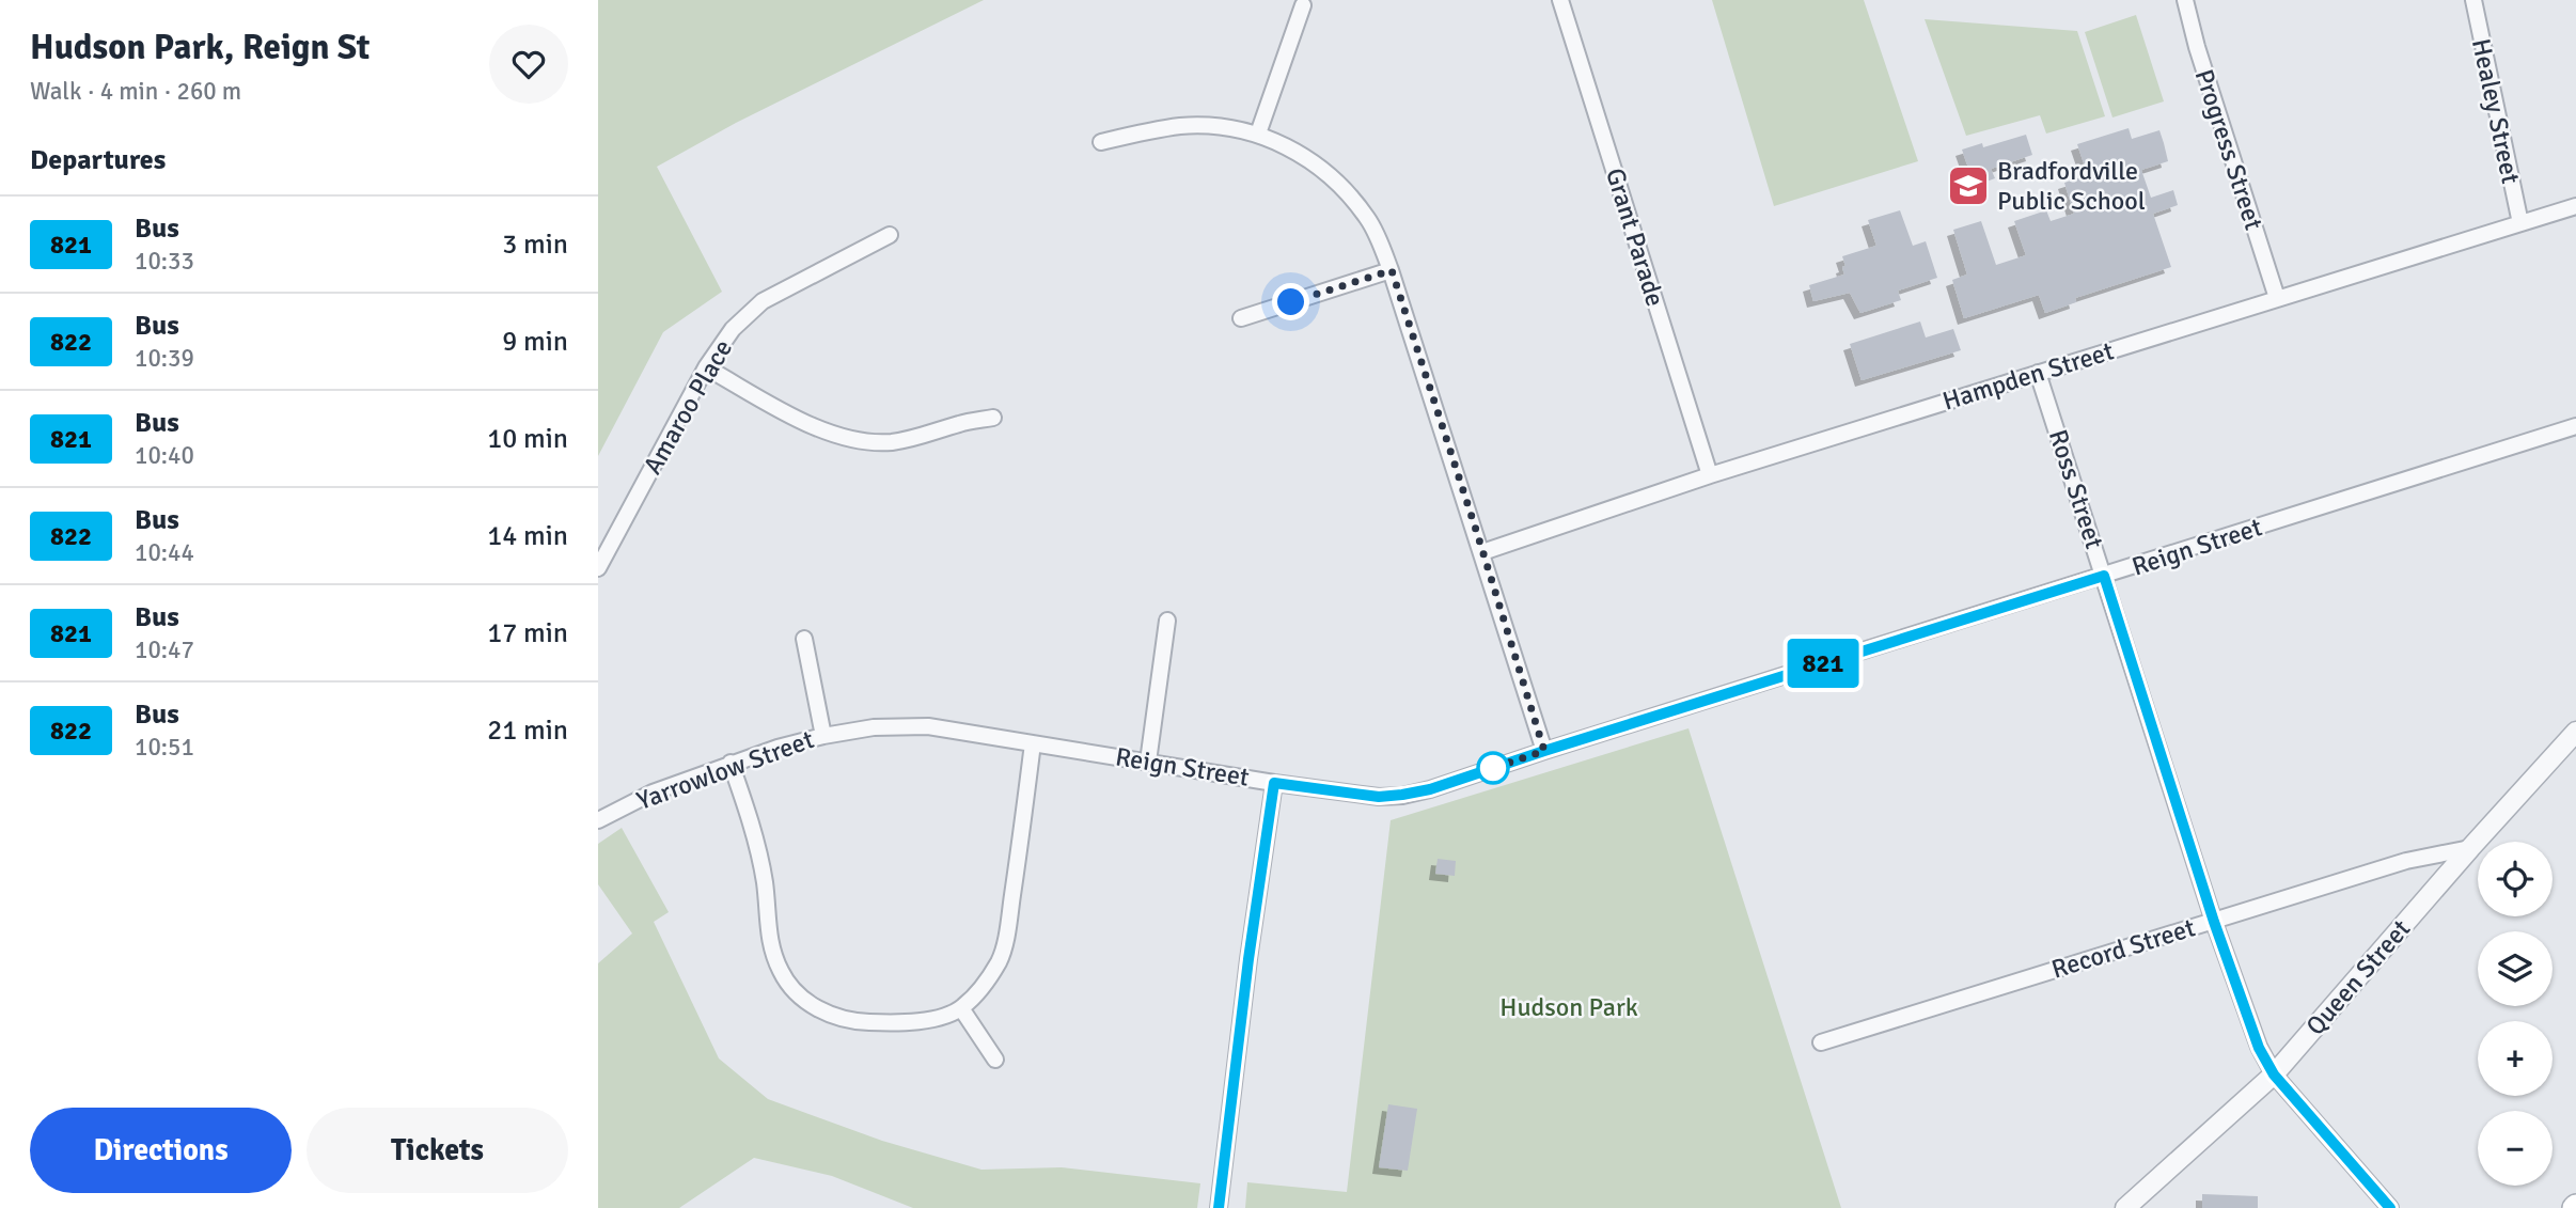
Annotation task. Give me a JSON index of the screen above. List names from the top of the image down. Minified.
{"streets":{"street":["Healey Street","Progress Street","Grant Parade","Hampden Street","Amaroo Place","Ross Street","Reign Street","Yarrowlow Street","Record Street","Queen Street"]},"crossings":[["Healey Street","Hampden Street"],["Progress Street","Hampden Street"],["Grant Parade","Hampden Street"],["Hampden Street","Ross Street"],["Ross Street","Reign Street"],["Ross Street","Record Street"],["Ross Street","Queen Street"],["Reign Street","Yarrowlow Street"],["Record Street","Queen Street"]],"parks":["Hudson Park"],"places":{"school or university":["Bradfordville Public School"]},"lines":["bus line 821"],"page":{"heading":[["Hudson Park, Reign St","Walk · 4 min · 260 m"],"Departures"],"on_map":"821","list":[{"mark":"821","name":"Bus","note":"10:33","value":"3 min"},{"mark":"822","name":"Bus","note":"10:39","value":"9 min"},{"mark":"821","name":"Bus","note":"10:40","value":"10 min"},{"mark":"822","name":"Bus","note":"10:44","value":"14 min"},{"mark":"821","name":"Bus","note":"10:47","value":"17 min"},{"mark":"822","name":"Bus","note":"10:51","value":"21 min"}],"map_buttons":["+","−"],"buttons":["Directions","Tickets"]}}
